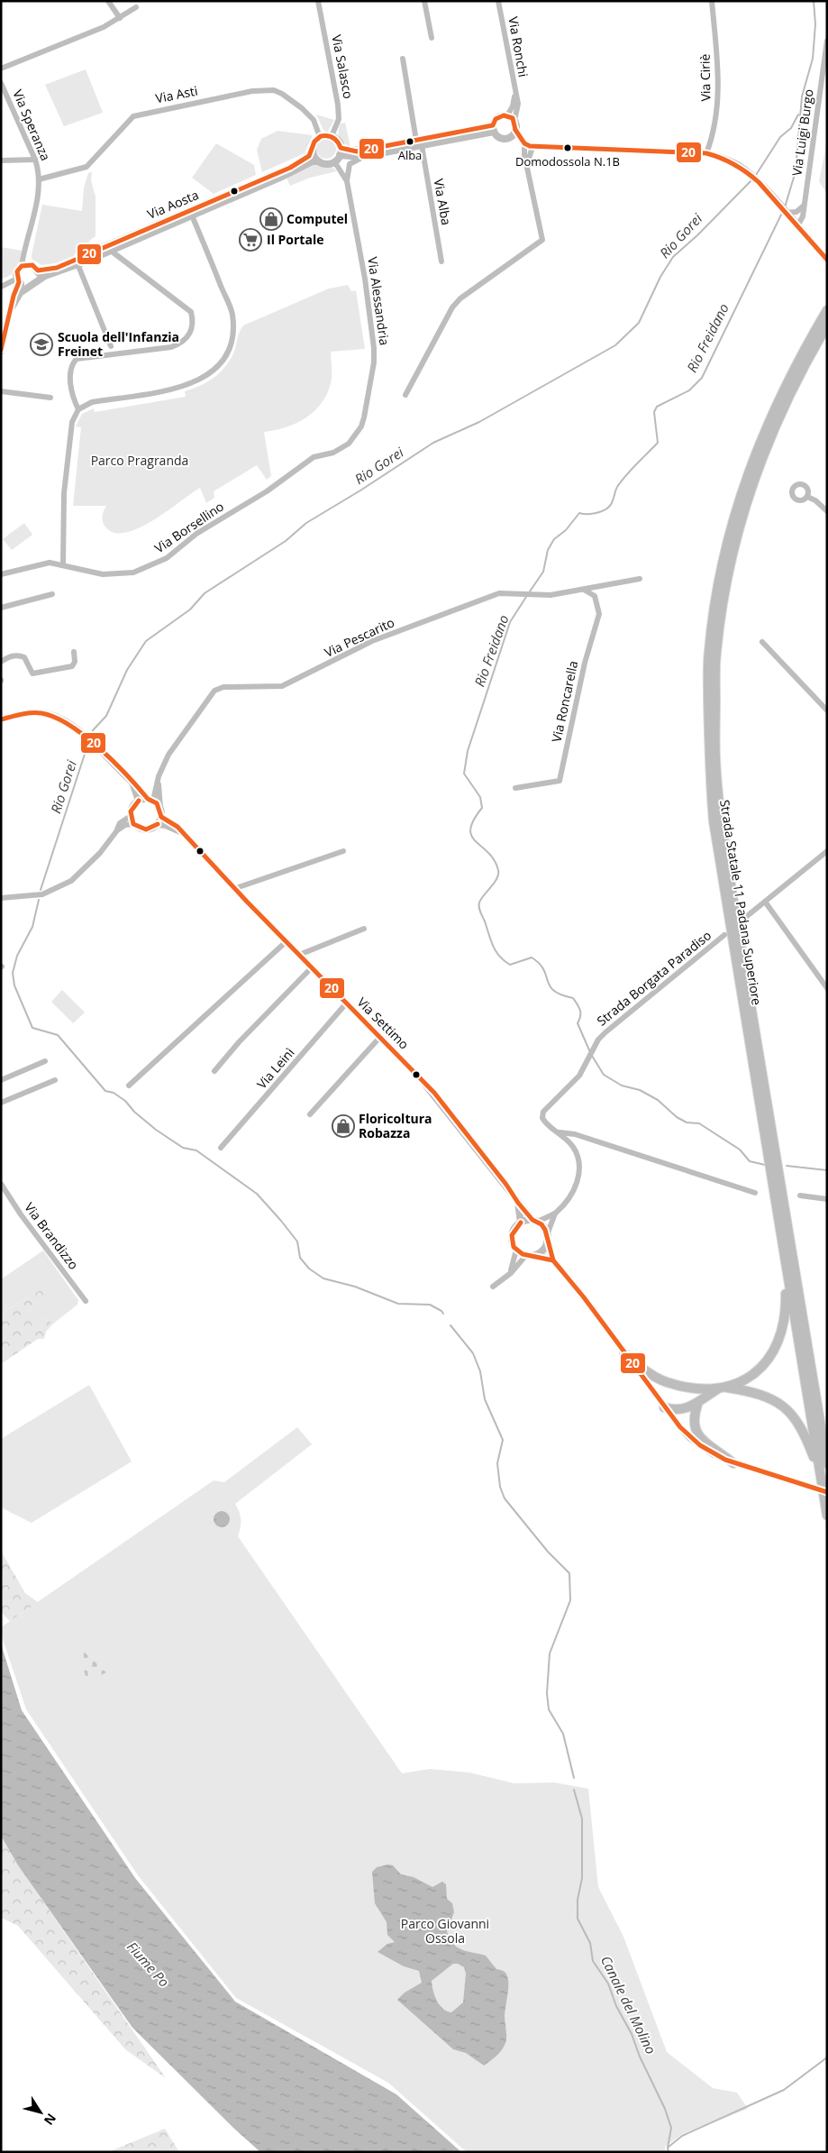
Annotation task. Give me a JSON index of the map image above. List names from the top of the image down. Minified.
{"streets":{"highway":["Strada Statale 11 Padana Superiore"],"street":["Via Ronchi","Via Salasco","Via Ciriè","Via Asti","Via Speranza","Via Luigi Burgo","Via Alba","Via Aosta","Via Alessandria","Via Borsellino","Via Pescarito","Via Roncarella","Strada Borgata Paradiso","Via Settimo","Via Leinì","Via Brandizzo"]},"crossings":[["Via Salasco","Via Asti"],["Via Salasco","Via Aosta"],["Via Salasco","Via Alessandria"],["Via Asti","Via Speranza"],["Via Asti","Via Aosta"],["Via Asti","Via Alessandria"],["Via Speranza","Via Aosta"],["Via Aosta","Via Alessandria"],["Via Alessandria","Via Borsellino"],["Via Pescarito","Via Roncarella"],["Via Pescarito","Via Settimo"],["Via Settimo","Via Leinì"]],"water":["Rio Gorei","Rio Freidano","Fiume Po","Canale del Molino"],"parks":["Parco Pragranda","Parco Giovanni Ossola"],"places":{"other":["Alba","Domodossola N.1B"],"shop":["Computel","Floricoltura Robazza"],"supermarket":["Il Portale"],"school or university":["Scuola dell'Infanzia Freinet"]},"lines":["transit line 20"],"north":"bottom right"}
